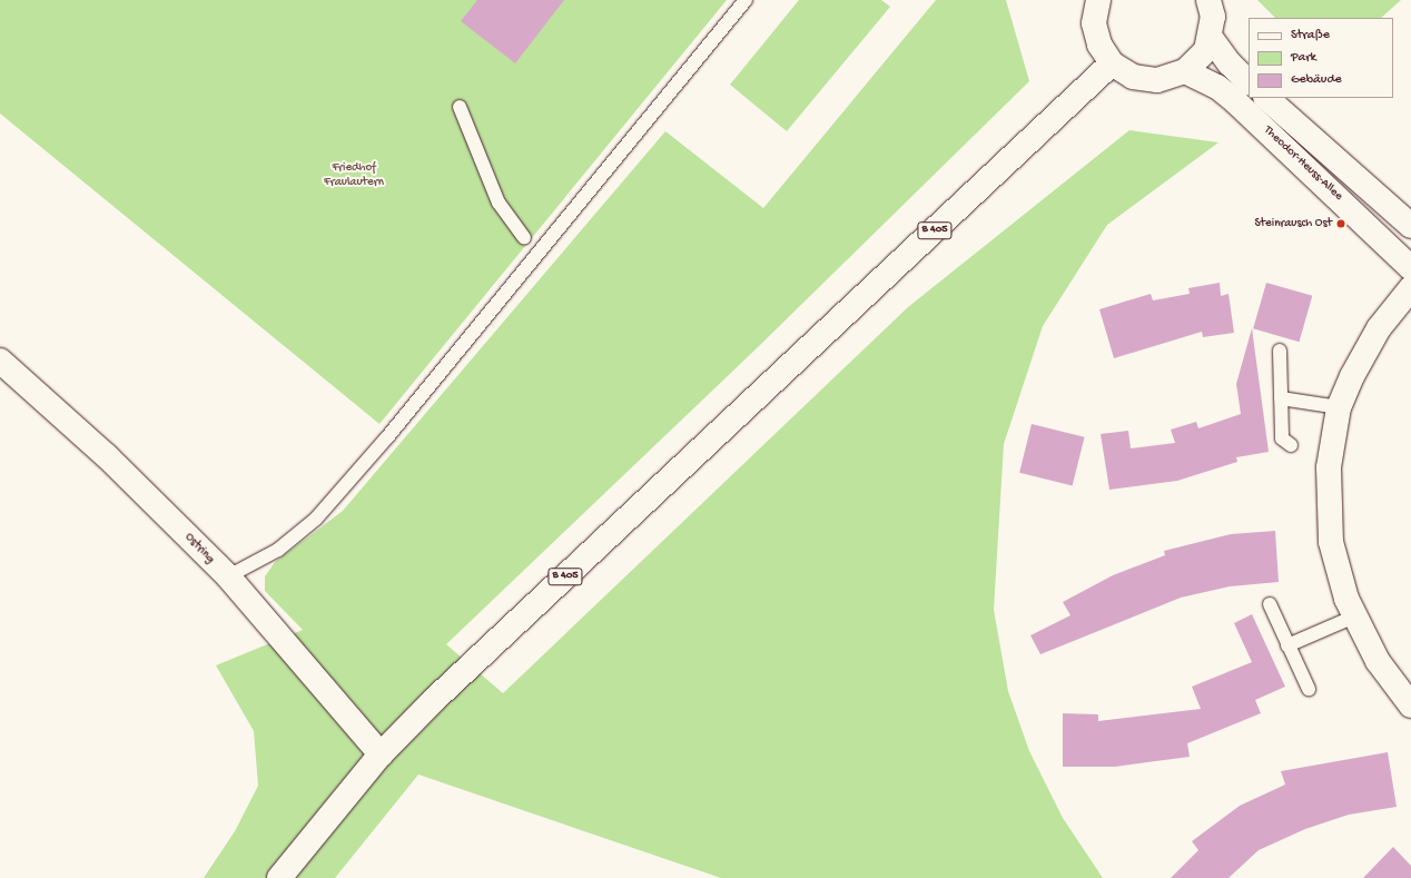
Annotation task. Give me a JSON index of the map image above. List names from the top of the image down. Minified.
{"streets":{"street":["Theodor-Heuss-Allee","B 405","Ostring"]},"crossings":[["B 405","Ostring"]],"parks":["Friedhof Fraulautern"],"places":["Steinrausch Ost"],"legend":["Straße","Park","Gebäude"]}
